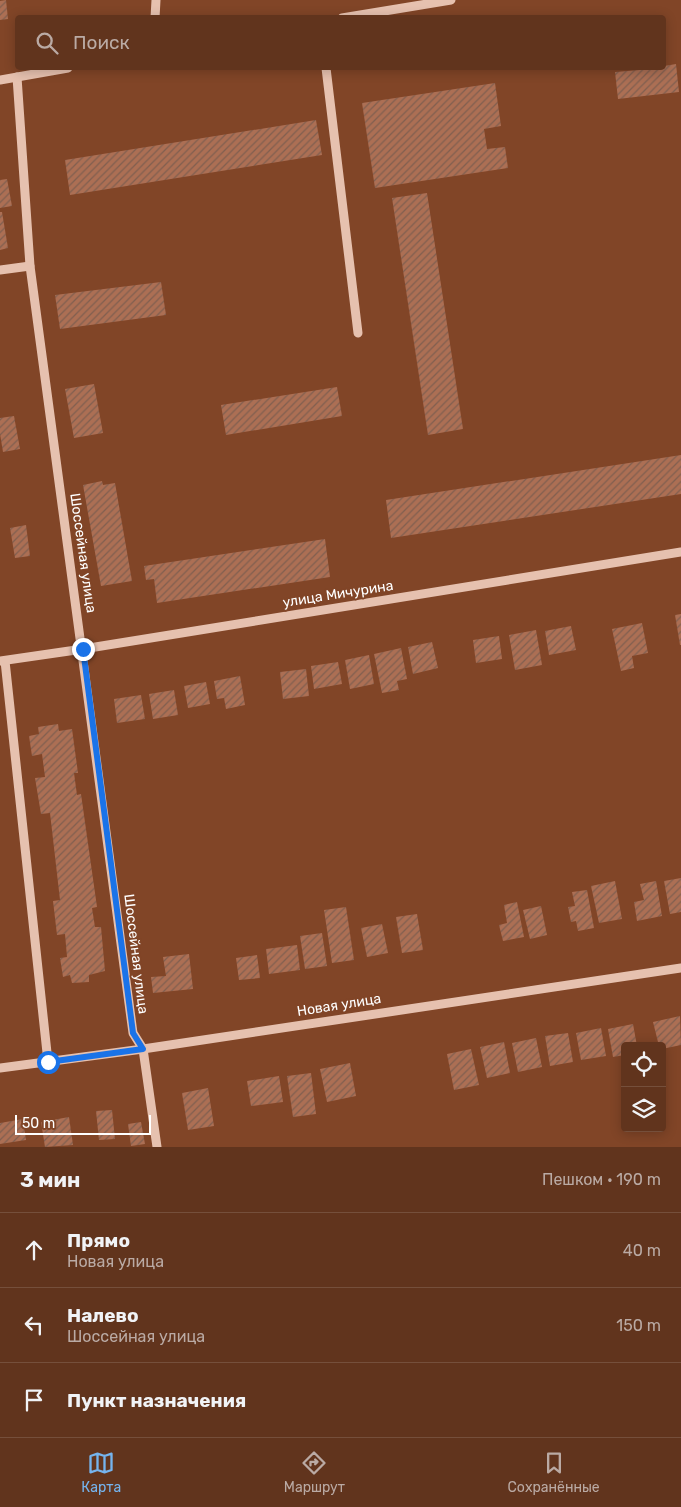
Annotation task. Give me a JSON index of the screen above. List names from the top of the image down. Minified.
{"streets":{"street":["Шоссейная улица","улица Мичурина","Новая улица"]},"crossings":[["Шоссейная улица","улица Мичурина"],["Шоссейная улица","Новая улица"]],"scale_bar":"50 m","page":{"search":"Поиск","scale":"50 m","heading":["3 мин","Пешком · 190 m"],"list":[["Прямо","Новая улица","40 m"],["Налево","Шоссейная улица","150 m"],"Пункт назначения"],"nav":["Карта","Маршрут","Сохранённые"]}}
